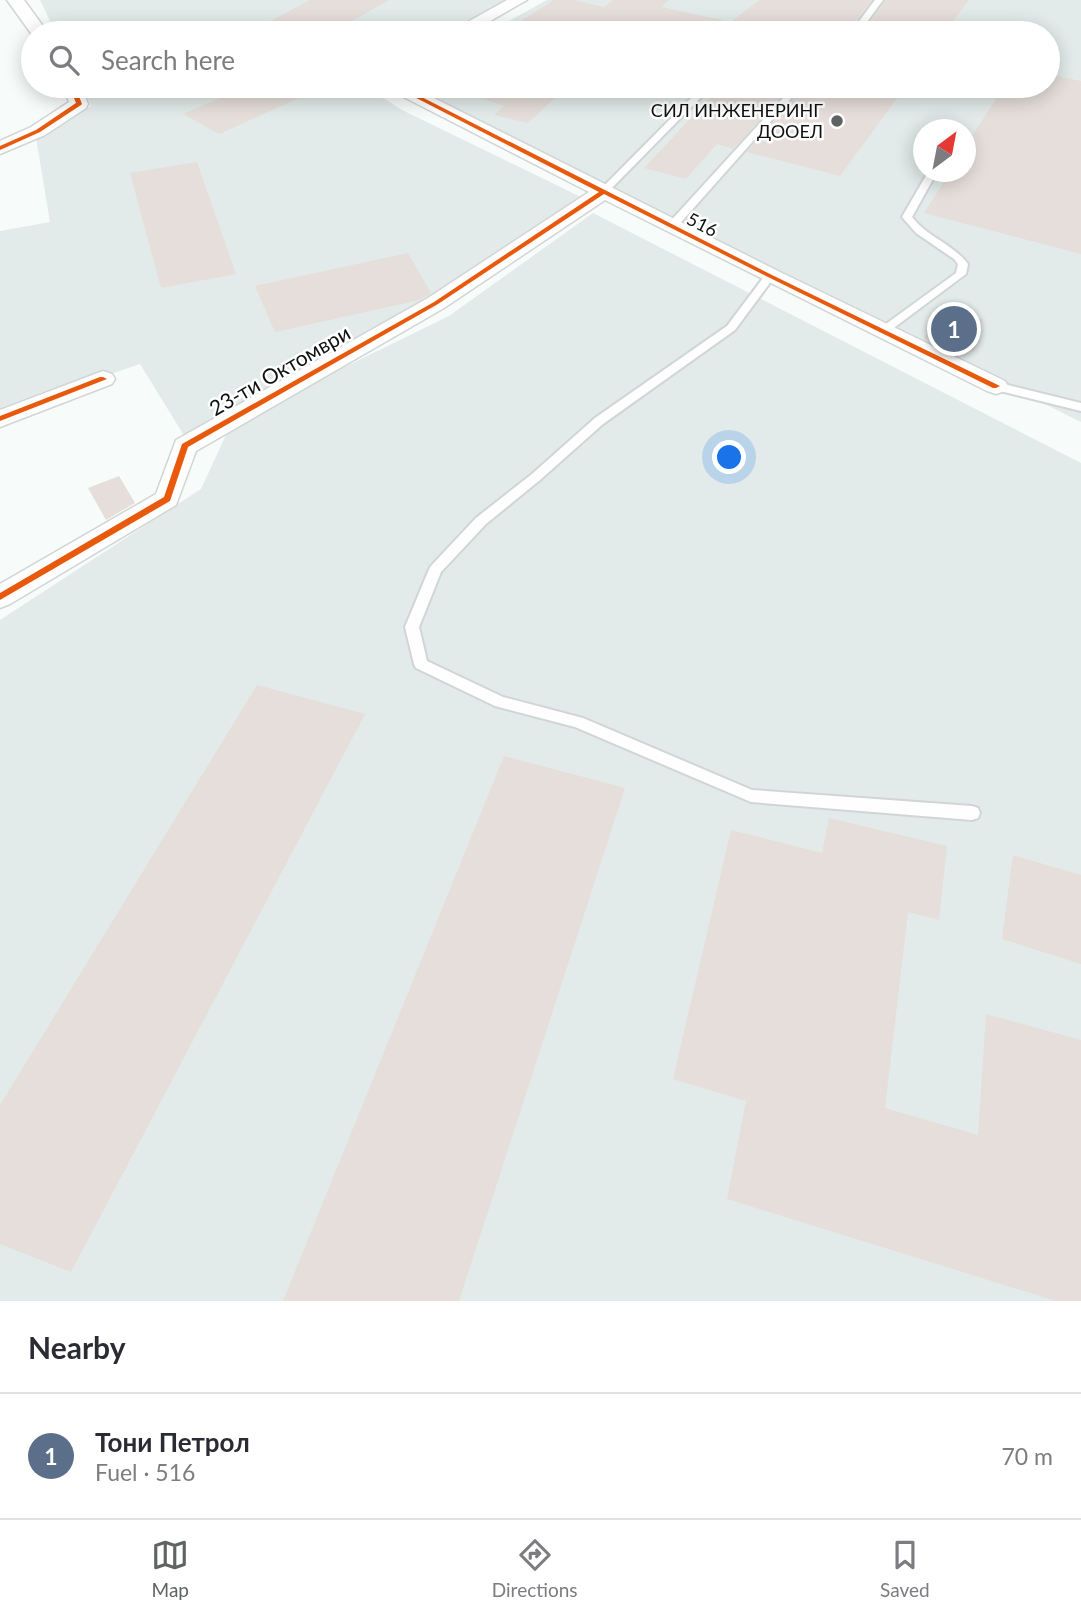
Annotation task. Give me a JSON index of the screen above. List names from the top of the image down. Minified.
{"streets":{"street":["516","23-ти Октомври"]},"crossings":[["516","23-ти Октомври"]],"places":["СИЛ ИНЖЕНЕРИНГ ДООЕЛ"],"north":"top right","page":{"search":"Search here","pins":"1","heading":"Nearby","list":[{"mark":"1","name":"Тони Петрол","note":"Fuel · 516","value":"70 m"}],"nav":["Map","Directions","Saved"]}}
